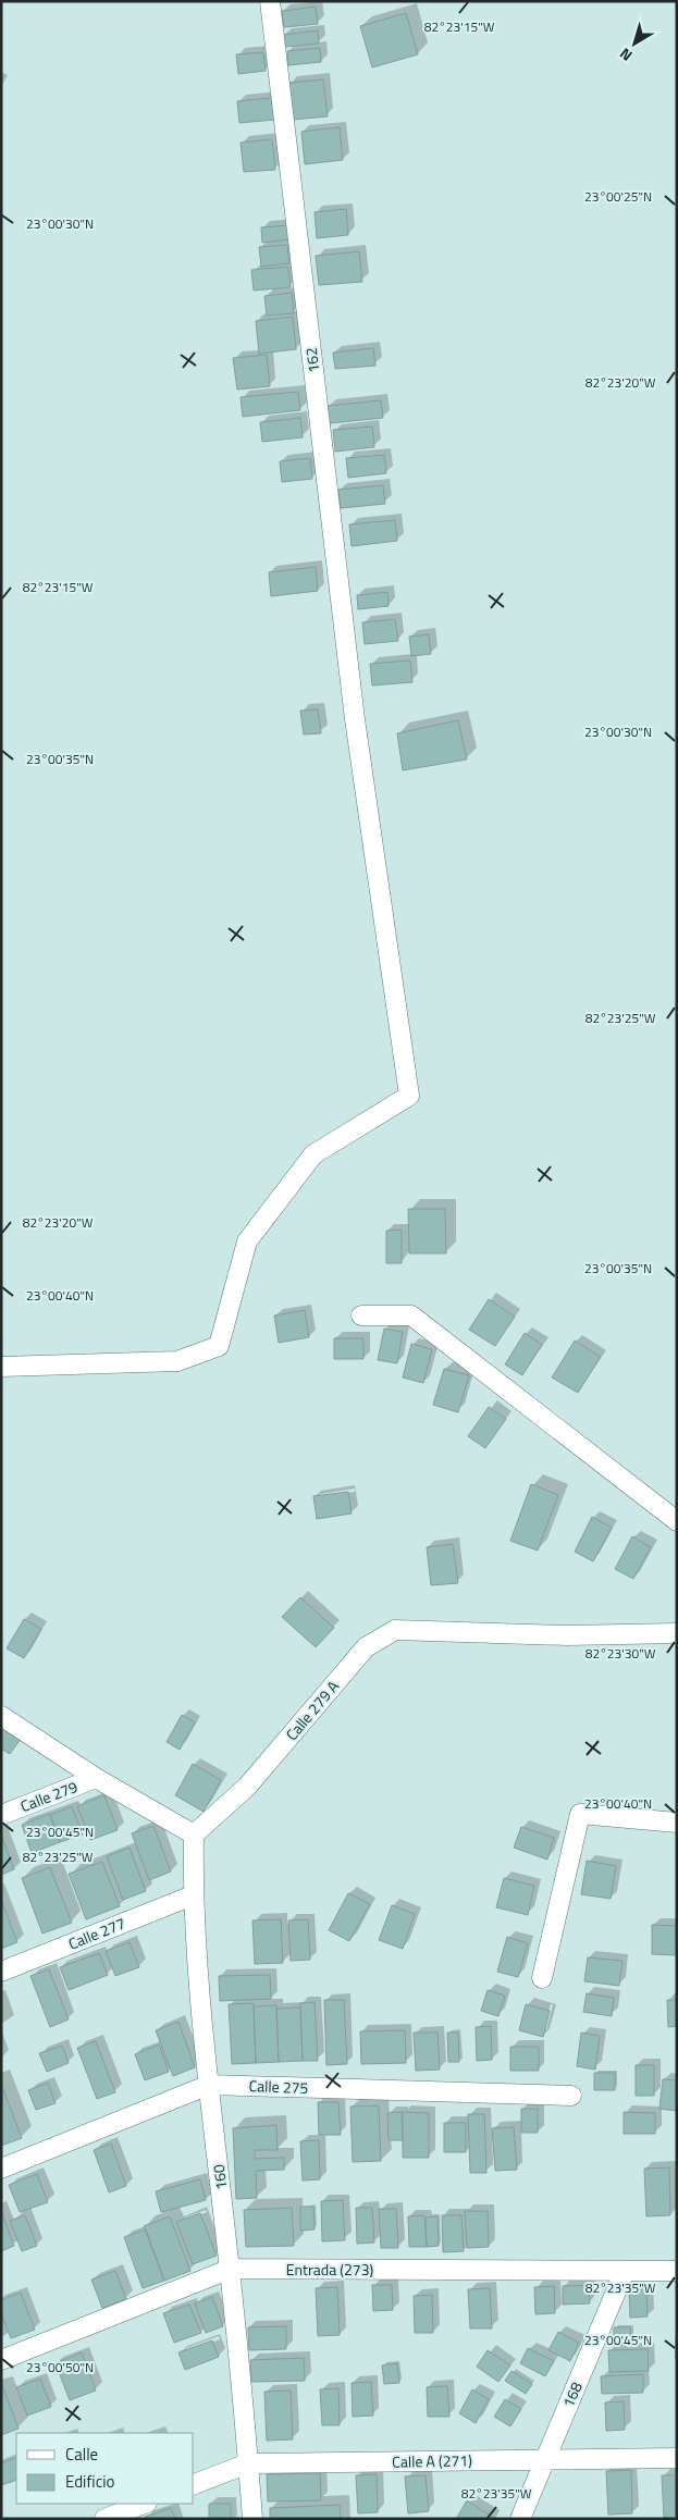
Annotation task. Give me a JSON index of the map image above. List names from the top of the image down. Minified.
{"streets":{"street":["162","Calle 279 A","Calle 279","Calle 277","Calle 275","160","Entrada (273)","168","Calle A (271)"]},"crossings":[["Calle 279 A","160"],["Calle 277","160"],["Calle 275","160"],["160","Entrada (273)"],["160","Calle A (271)"],["Entrada (273)","168"],["168","Calle A (271)"]],"legend":["Calle","Edificio"],"north":"bottom left","coordinates":["82°23'15\"W","23°00'25\"N","23°00'30\"N","82°23'20\"W","23°00'35\"N","82°23'25\"W","23°00'40\"N","82°23'30\"W","23°00'45\"N","82°23'35\"W","23°00'50\"N"]}
